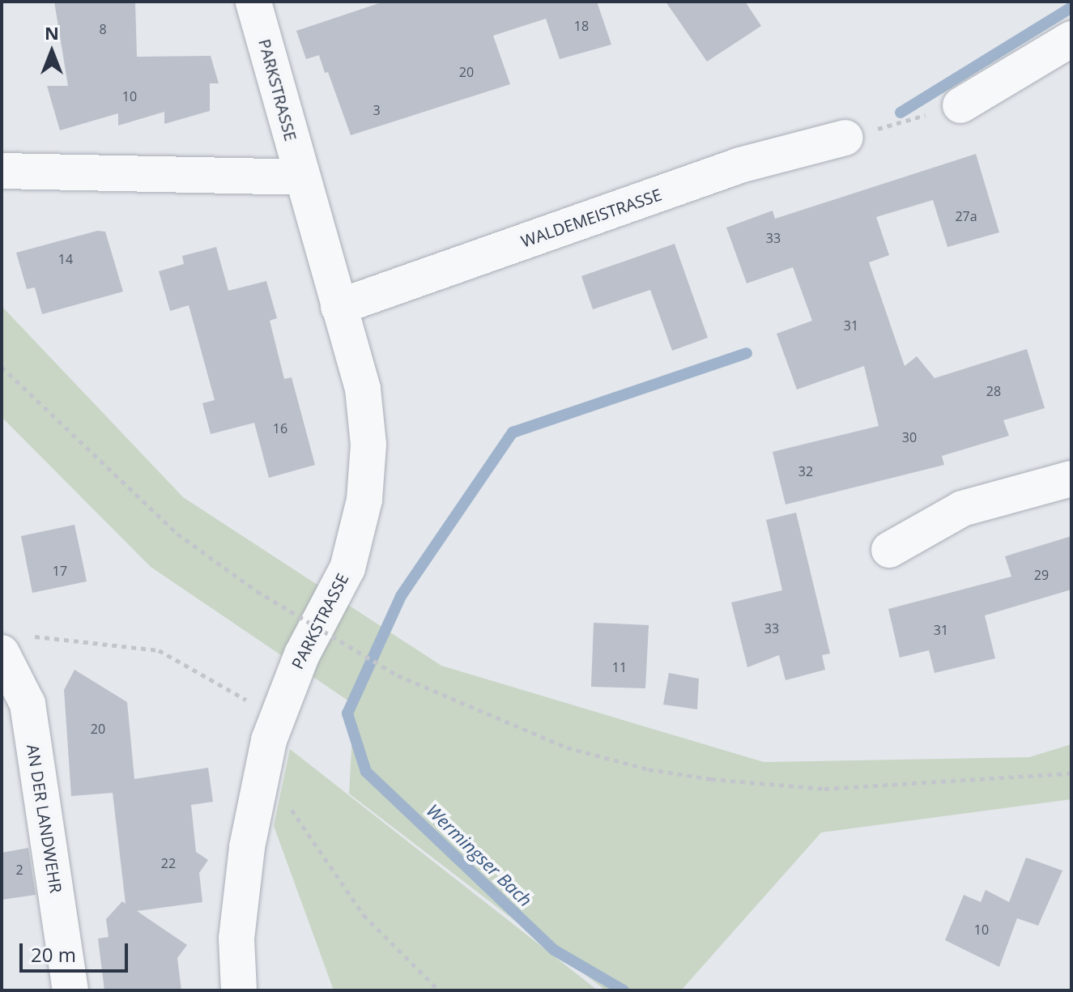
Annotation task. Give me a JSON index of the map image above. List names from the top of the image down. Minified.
{"streets":{"street":["PARKSTRASSE","WALDEMEISTRASSE","AN DER LANDWEHR"]},"crossings":[["PARKSTRASSE","WALDEMEISTRASSE"]],"water":["Wermingser Bach"],"house_numbers":["18","8","20","10","3","27a","33","14","31","28","16","30","32","17","29","33","31","11","20","22","2","10"],"scale_bar":"20 m","north":"top"}
